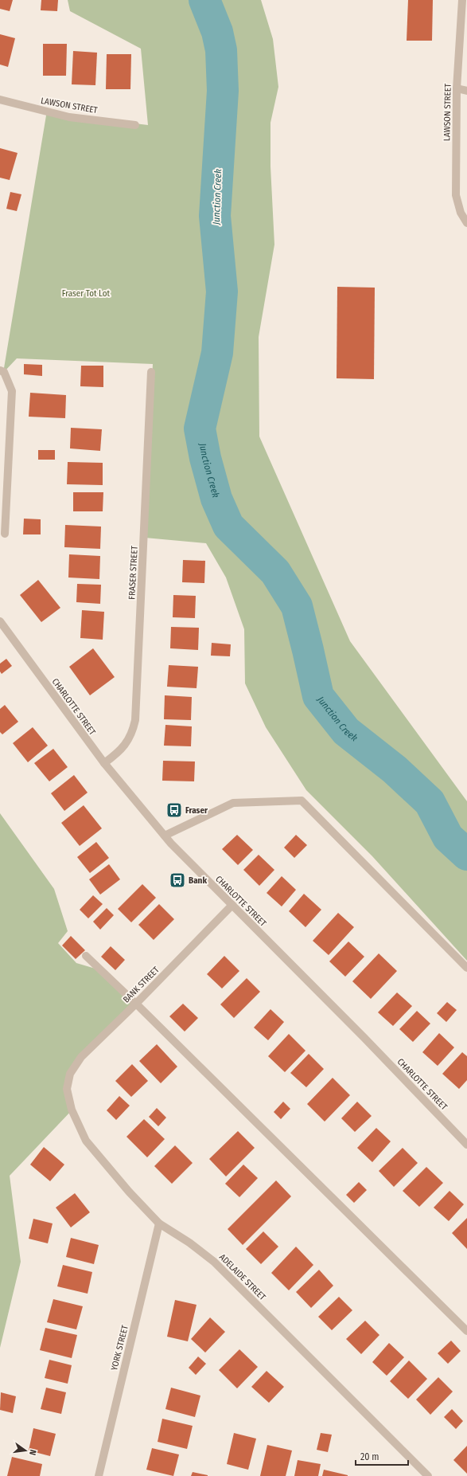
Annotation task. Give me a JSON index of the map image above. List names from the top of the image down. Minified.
{"streets":{"street":["LAWSON STREET","FRASER STREET","CHARLOTTE STREET","BANK STREET","ADELAIDE STREET","YORK STREET"]},"crossings":[["FRASER STREET","CHARLOTTE STREET"],["CHARLOTTE STREET","BANK STREET"],["BANK STREET","ADELAIDE STREET"],["ADELAIDE STREET","YORK STREET"]],"water":["Junction Creek"],"parks":["Fraser Tot Lot"],"places":{"bus stop":["Fraser","Bank"]},"scale_bar":"20 m","north":"right"}
